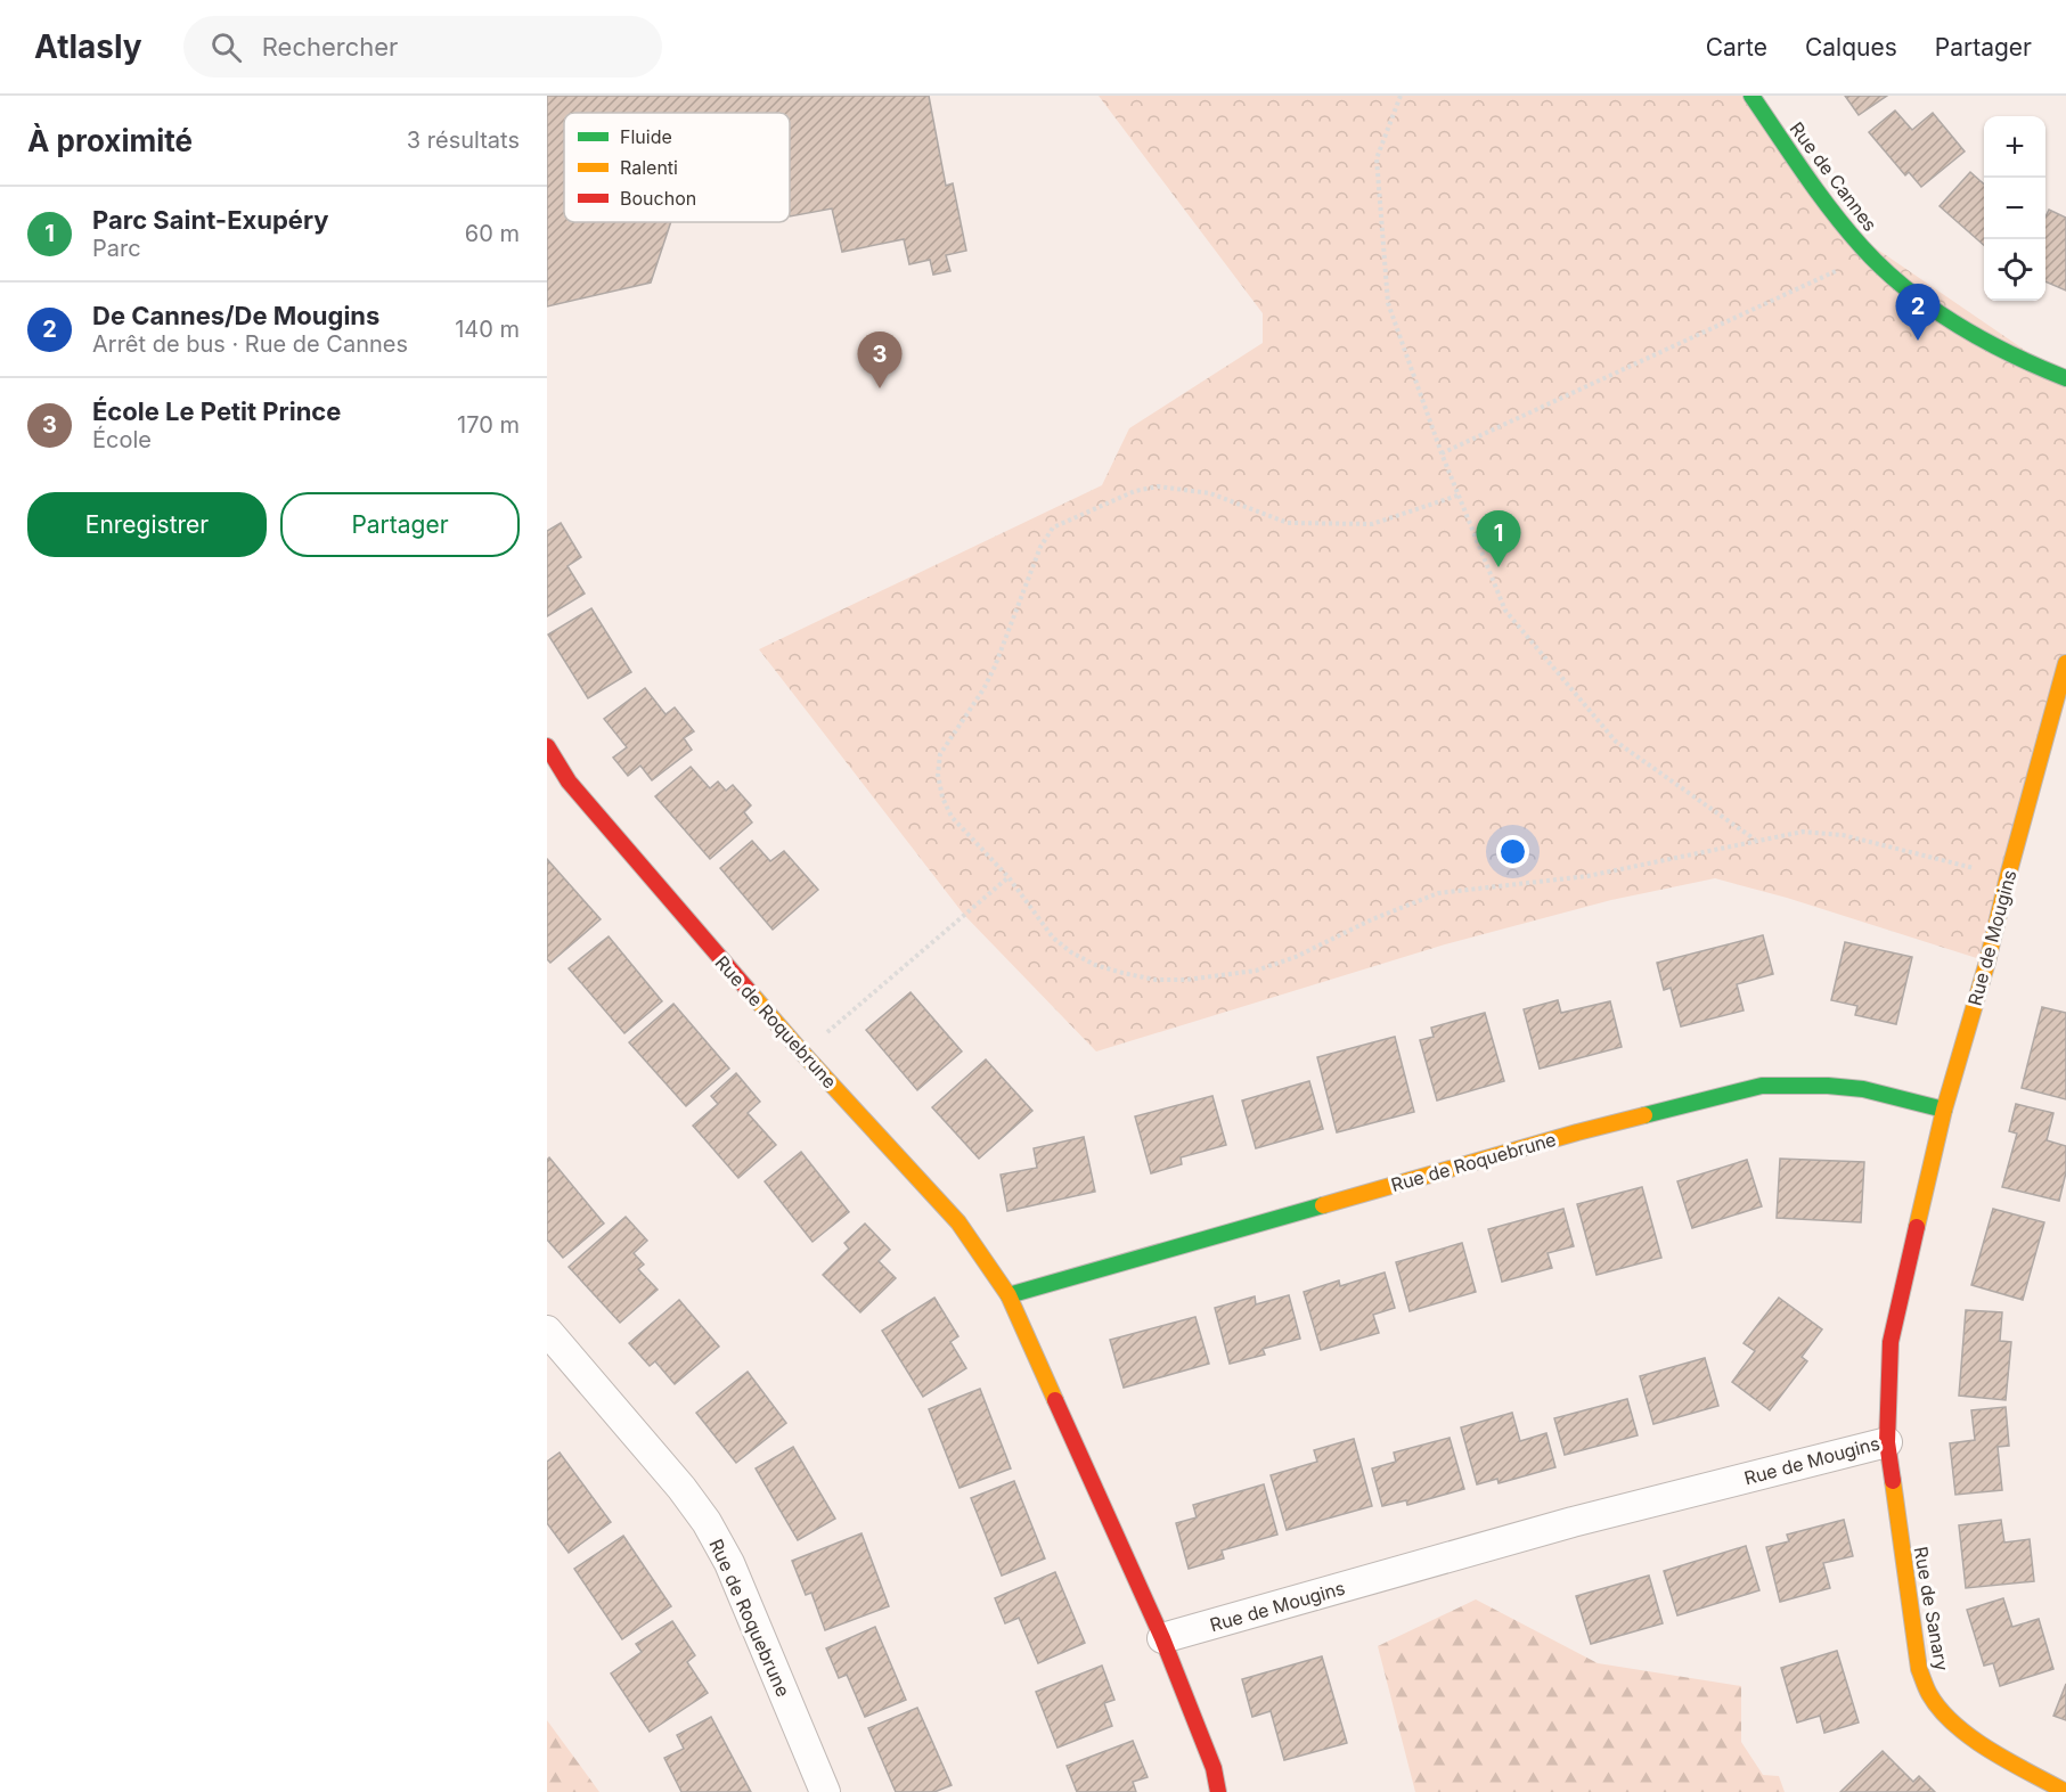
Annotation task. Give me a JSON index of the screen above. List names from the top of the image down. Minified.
{"streets":{"street":["Rue de Cannes","Rue de Mougins","Rue de Roquebrune","Rue de Sanary"]},"crossings":[["Rue de Mougins","Rue de Roquebrune"],["Rue de Mougins","Rue de Sanary"]],"legend":["Fluide","Ralenti","Bouchon"],"page":{"header":"Atlasly","search":"Rechercher","nav":["Carte","Calques","Partager"],"heading":["À proximité","3 résultats"],"map_buttons":["+","−"],"list":[{"mark":"1","name":"Parc Saint-Exupéry","note":"Parc","value":"60 m"},{"mark":"2","name":"De Cannes/De Mougins","note":"Arrêt de bus · Rue de Cannes","value":"140 m"},{"mark":"3","name":"École Le Petit Prince","note":"École","value":"170 m"}],"pins":["2","3","1"],"buttons":["Enregistrer","Partager"]}}
